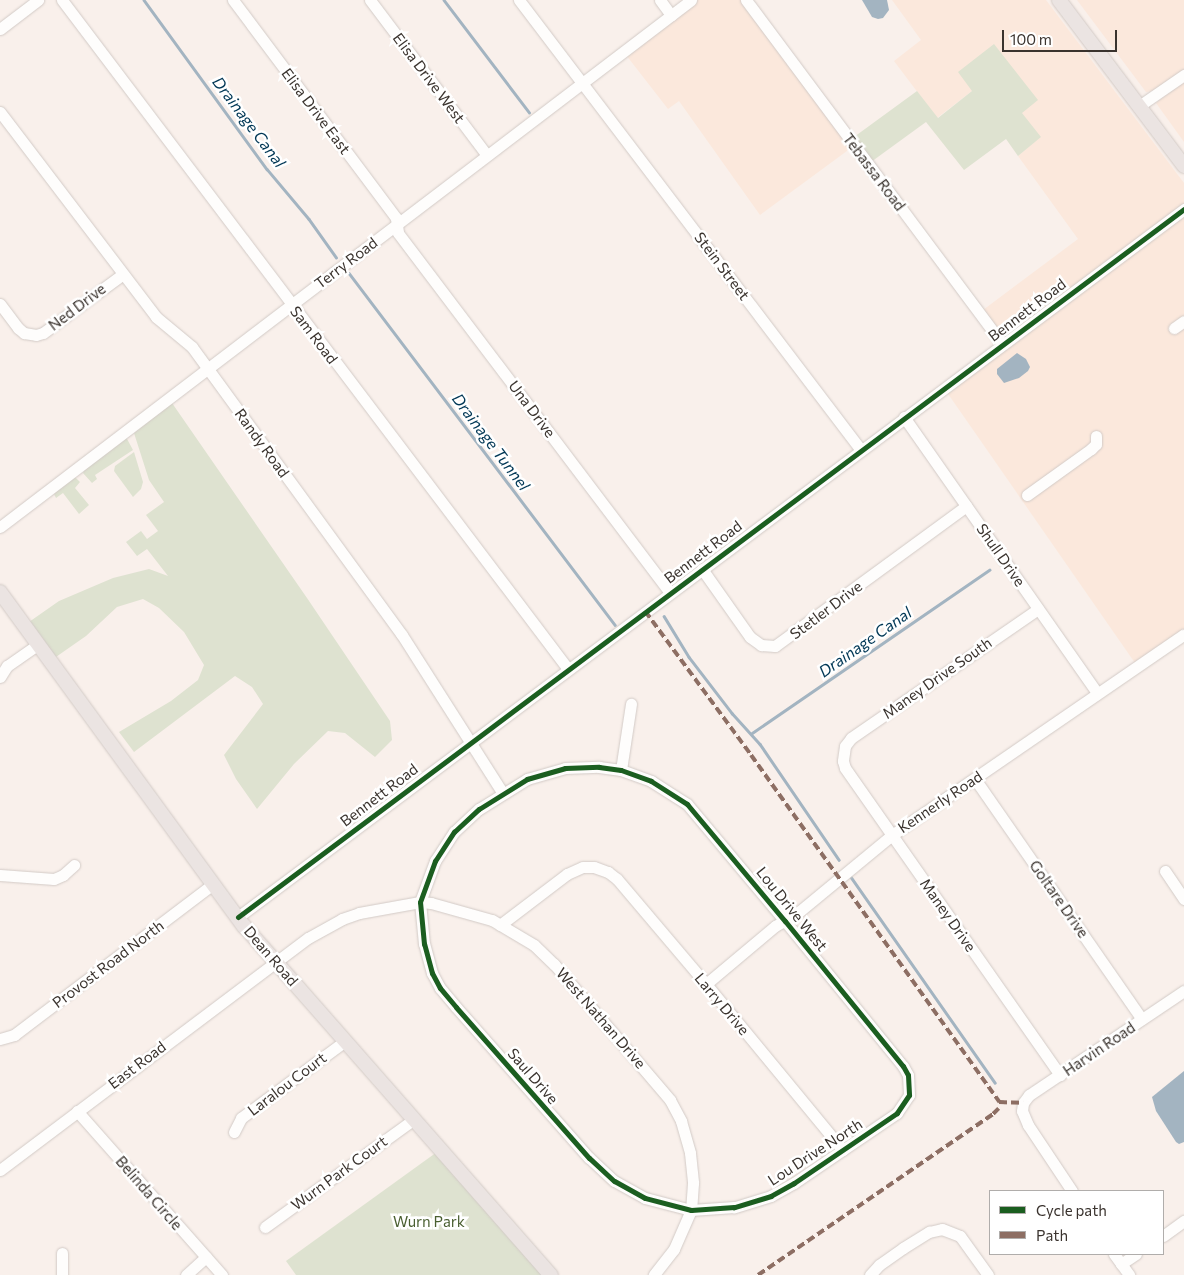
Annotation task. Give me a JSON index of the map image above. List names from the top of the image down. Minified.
{"streets":{"main road":["Dean Road"],"street":["Elisa Drive West","Elisa Drive East","Tebassa Road","Terry Road","Stein Street","Ned Drive","Bennett Road","Sam Road","Una Drive","Randy Road","Shull Drive","Stetler Drive","Maney Drive South","Kennerly Road","Goltare Drive","Lou Drive West","Maney Drive","Provost Road North","Larry Drive","West Nathan Drive","Harvin Road","East Road","Saul Drive","Laralou Court","Lou Drive North","Wurn Park Court","Belinda Circle"]},"crossings":[["Elisa Drive West","Terry Road"],["Elisa Drive East","Terry Road"],["Elisa Drive East","Una Drive"],["Tebassa Road","Bennett Road"],["Terry Road","Stein Street"],["Terry Road","Sam Road"],["Terry Road","Una Drive"],["Terry Road","Randy Road"],["Stein Street","Bennett Road"],["Ned Drive","Randy Road"],["Bennett Road","Sam Road"],["Bennett Road","Una Drive"],["Bennett Road","Randy Road"],["Bennett Road","Shull Drive"],["Bennett Road","Stetler Drive"],["Bennett Road","Dean Road"],["Randy Road","Lou Drive West"],["Shull Drive","Stetler Drive"],["Shull Drive","Maney Drive South"],["Shull Drive","Kennerly Road"],["Maney Drive South","Maney Drive"],["Kennerly Road","Goltare Drive"],["Kennerly Road","Lou Drive West"],["Kennerly Road","Maney Drive"],["Kennerly Road","Larry Drive"],["Goltare Drive","Harvin Road"],["Lou Drive West","West Nathan Drive"],["Lou Drive West","East Road"],["Lou Drive West","Saul Drive"],["Lou Drive West","Lou Drive North"],["Maney Drive","Harvin Road"],["Dean Road","Provost Road North"],["Dean Road","East Road"],["Dean Road","Laralou Court"],["Dean Road","Wurn Park Court"],["Larry Drive","West Nathan Drive"],["Larry Drive","Lou Drive North"],["West Nathan Drive","East Road"],["West Nathan Drive","Saul Drive"],["West Nathan Drive","Lou Drive North"],["East Road","Saul Drive"],["East Road","Belinda Circle"],["Saul Drive","Lou Drive North"]],"water":["Drainage Canal","Drainage Tunnel"],"parks":["Wurn Park"],"legend":["Cycle path","Path"],"scale_bar":"100 m"}
